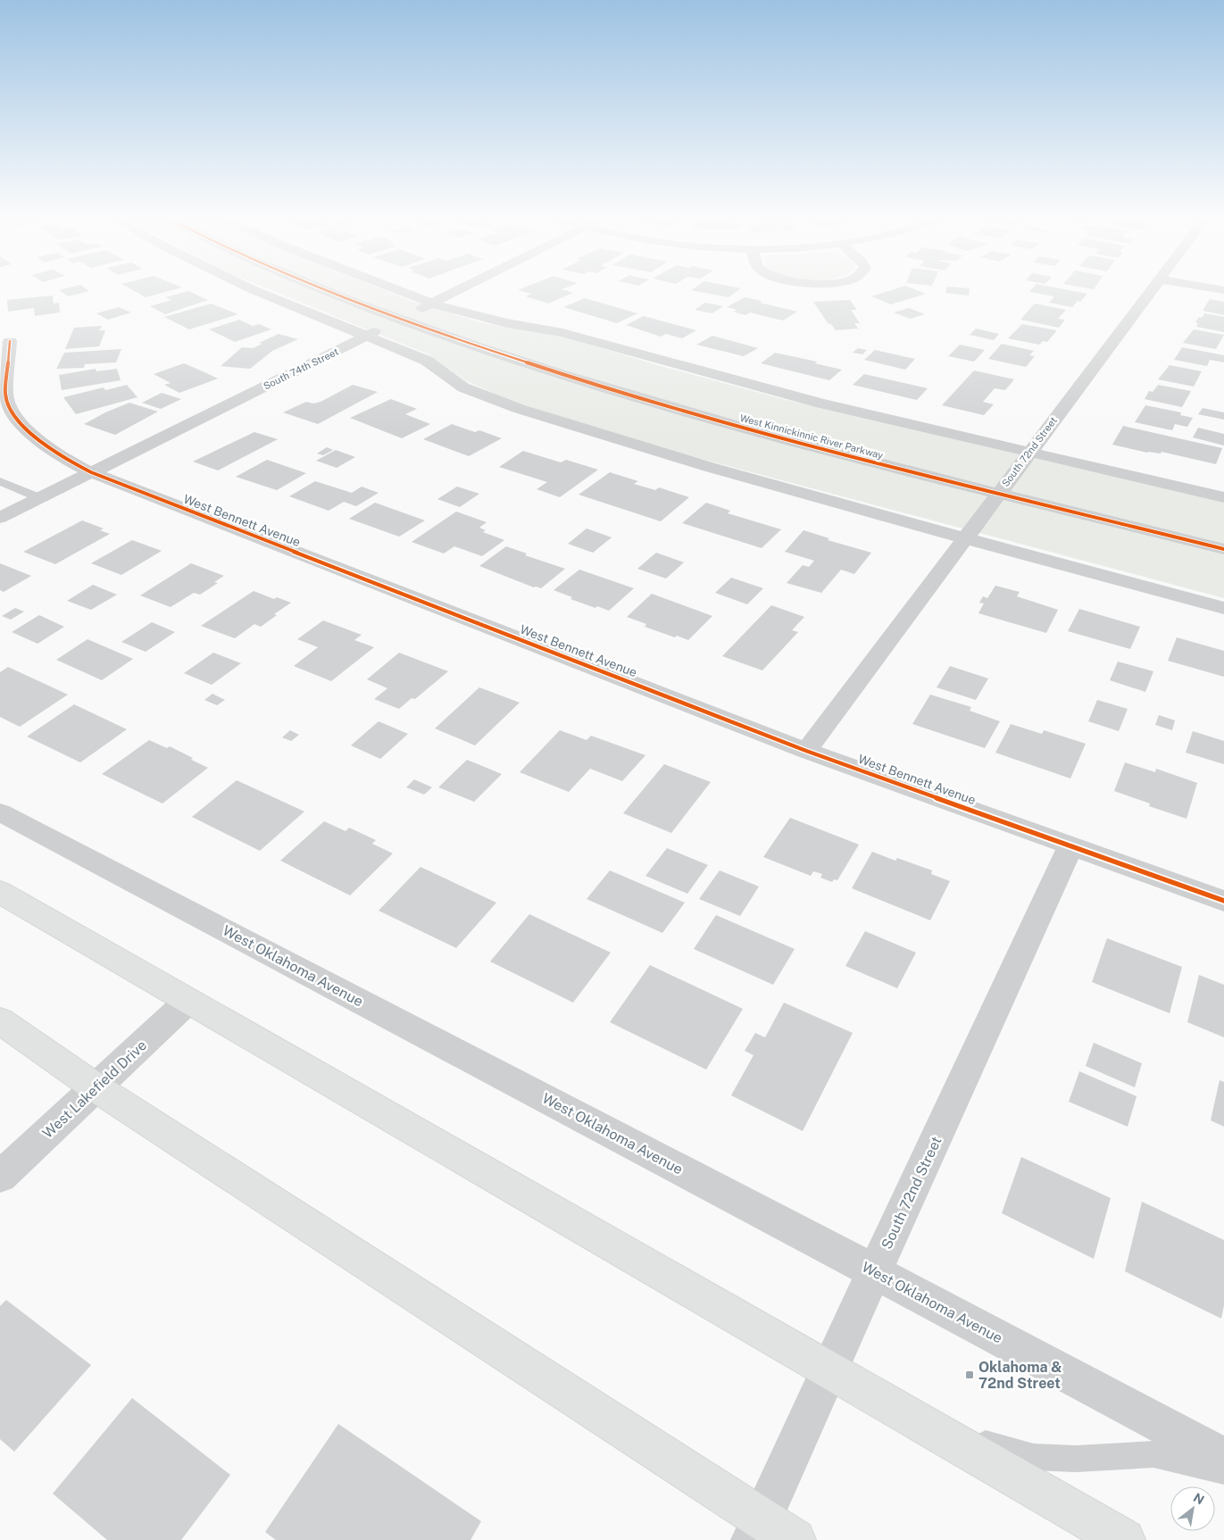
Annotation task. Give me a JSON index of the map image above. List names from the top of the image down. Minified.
{"streets":{"street":["South 74th Street","West Kinnickinnic River Parkway","South 72nd Street","West Bennett Avenue","West Oklahoma Avenue","West Lakefield Drive"]},"crossings":[["South 74th Street","West Kinnickinnic River Parkway"],["South 74th Street","West Bennett Avenue"],["West Kinnickinnic River Parkway","South 72nd Street"],["South 72nd Street","West Bennett Avenue"],["South 72nd Street","West Oklahoma Avenue"]],"places":{"transit":["Oklahoma & 72nd Street"]},"north":"top right"}
